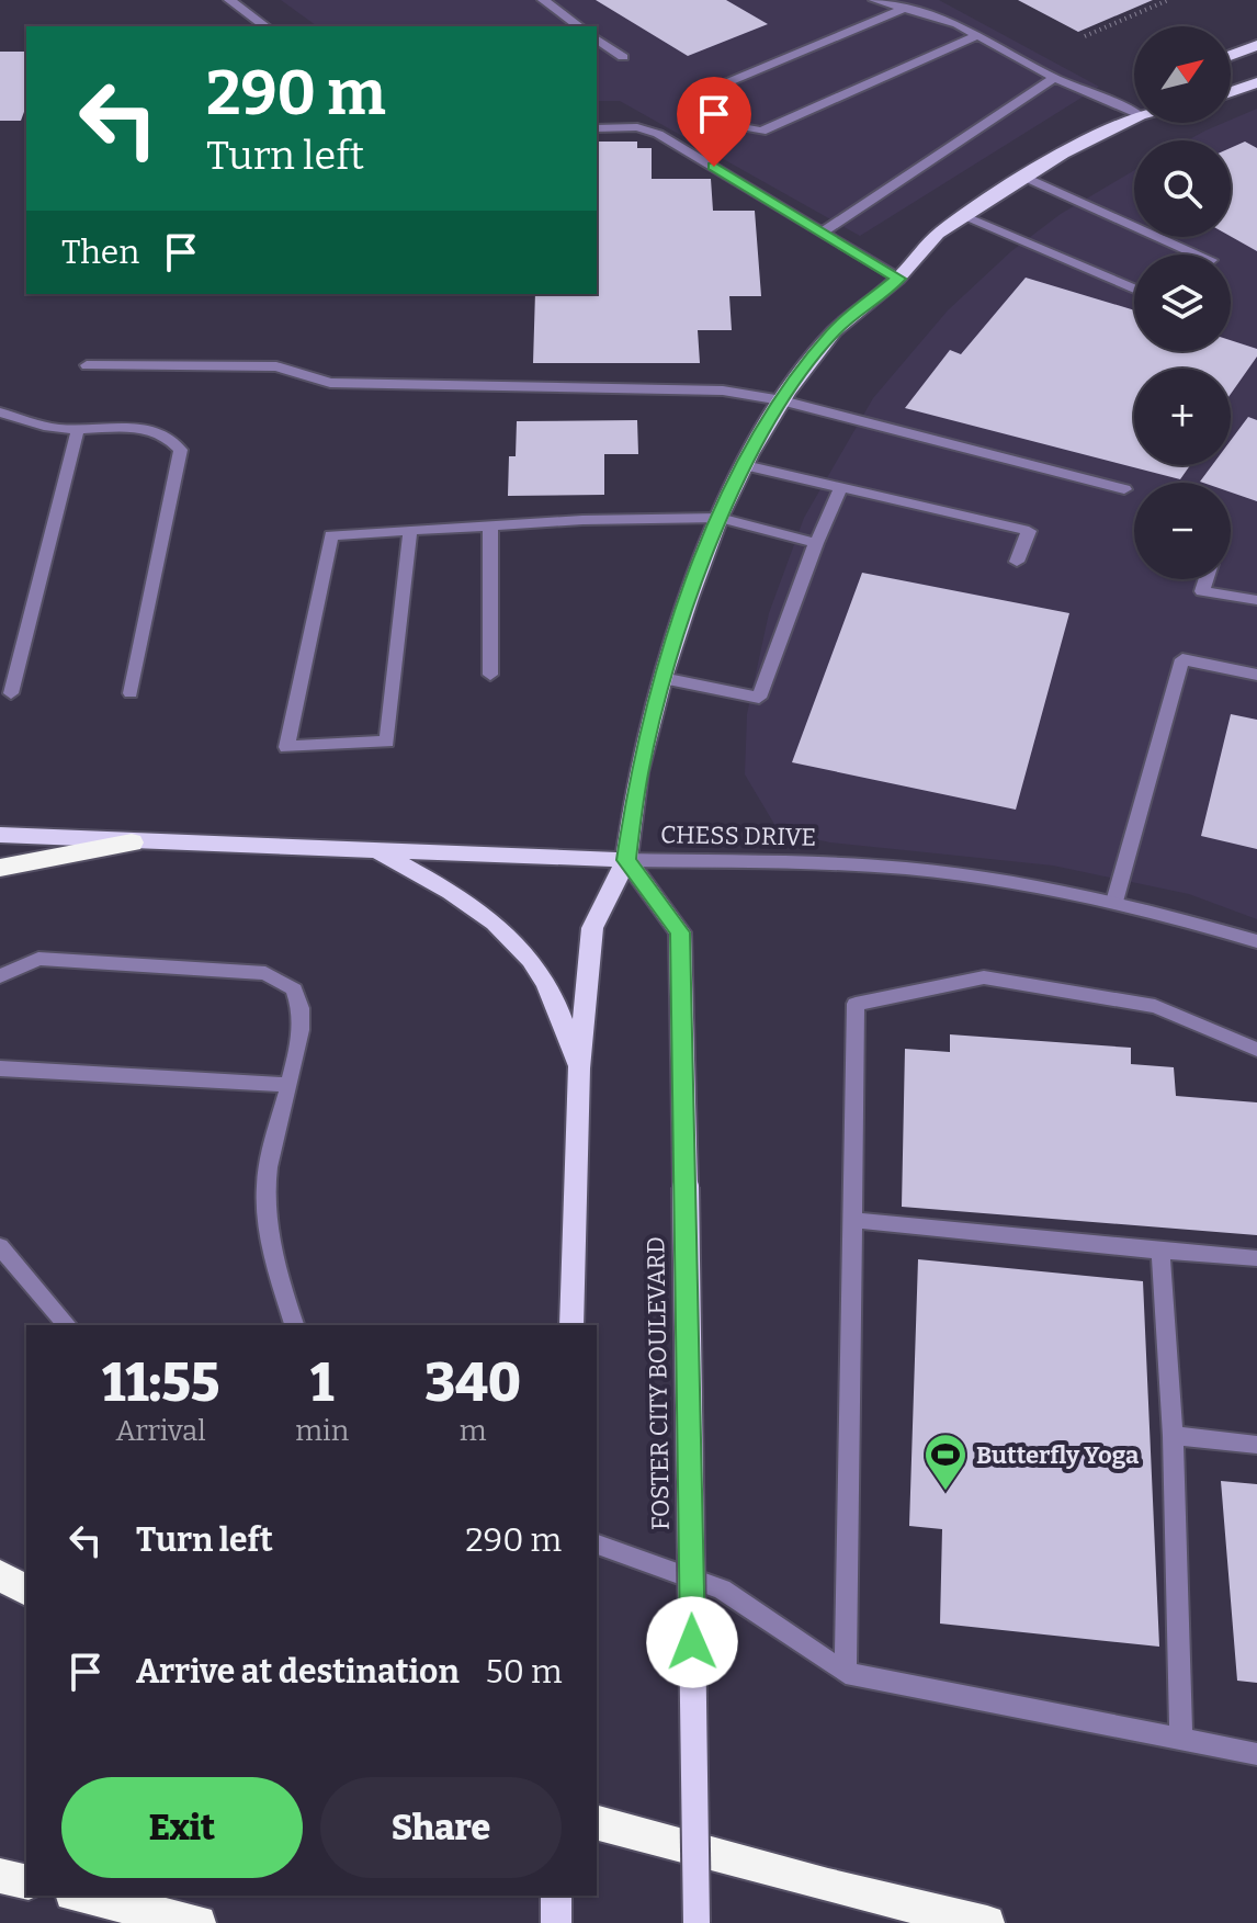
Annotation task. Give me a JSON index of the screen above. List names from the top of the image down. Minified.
{"streets":{"main road":["CHESS DRIVE","FOSTER CITY BOULEVARD"]},"crossings":[["CHESS DRIVE","FOSTER CITY BOULEVARD"]],"places":{"sports":["Butterfly Yoga"]},"north":"top right","page":{"map_buttons":["+","−"],"turn":["290 m","Turn left"],"then":"Then","eta":["11:55","Arrival","1","min","340","m"],"list":[{"name":"Turn left","value":"290 m"},{"name":"Arrive at destination","value":"50 m"}],"buttons":["Exit","Share"]}}
